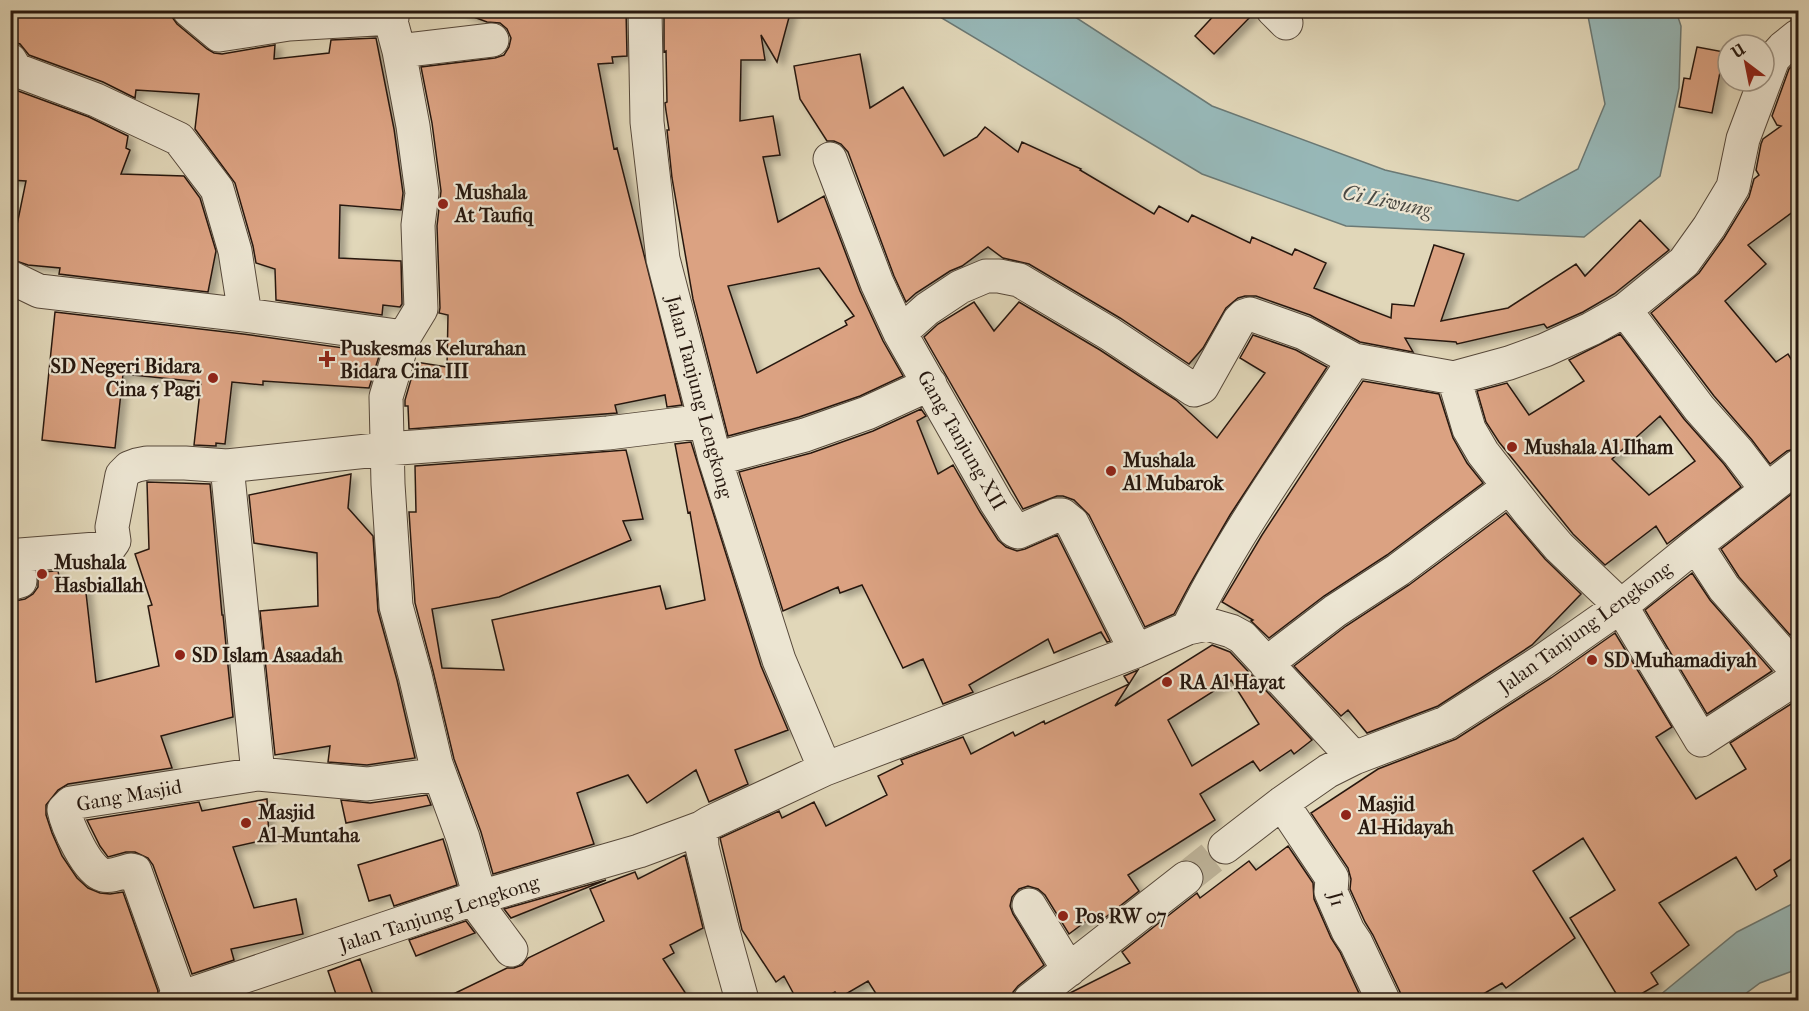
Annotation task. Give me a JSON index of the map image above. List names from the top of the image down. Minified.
{"streets":{"street":["Jalan Tanjung Lengkong","Gang Tanjung XII","Gang Masjid","J1"]},"crossings":[["Jalan Tanjung Lengkong","Gang Tanjung XII"],["Jalan Tanjung Lengkong","Gang Masjid"],["Jalan Tanjung Lengkong","J1"]],"water":["Ci Liwung"],"places":{"other":["Mushala At Taufiq","SD Negeri Bidara Cina 5 Pagi","Mushala Al Ilham","Mushala Al Mubarok","Mushala Hasbiallah","SD Islam Asaadah","SD Muhamadiyah","RA Al Hayat","Masjid Al-Hidayah","Masjid Al-Muntaha","Pos RW 07"],"health":["Puskesmas Kelurahan Bidara Cina III"]},"north":"top left"}
